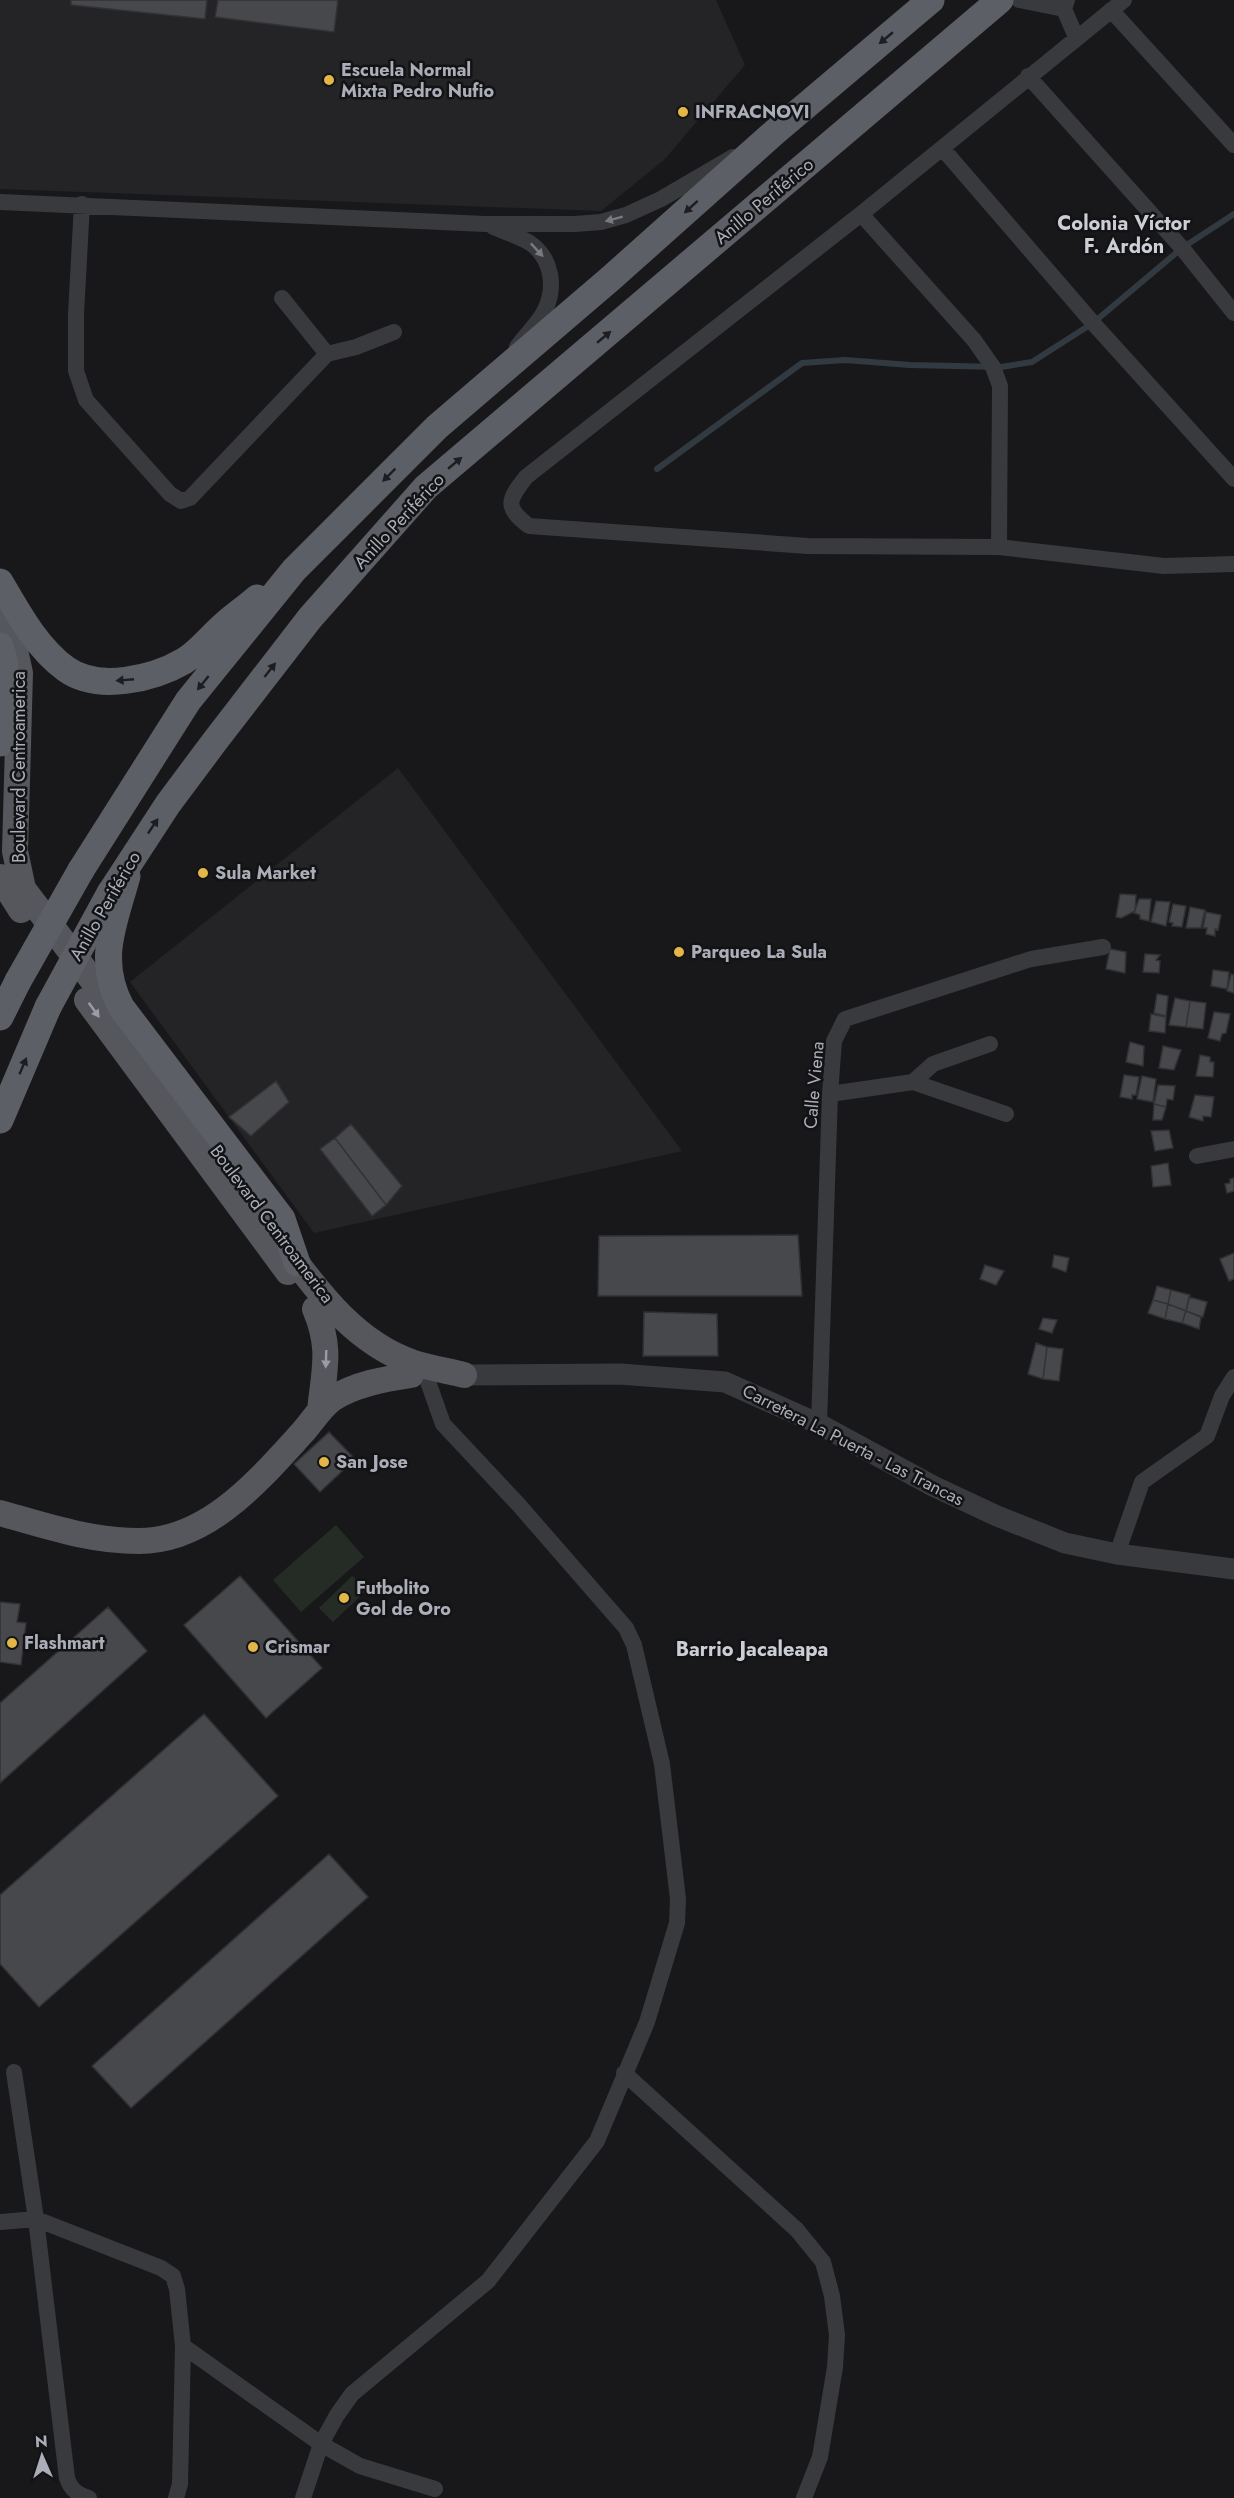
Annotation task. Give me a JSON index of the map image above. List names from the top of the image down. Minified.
{"streets":{"highway":["Anillo Periférico"],"main road":["Boulevard Centroamerica"],"street":["Calle Viena","Carretera La Puerta - Las Trancas"]},"crossings":[["Boulevard Centroamerica","Carretera La Puerta - Las Trancas"],["Calle Viena","Carretera La Puerta - Las Trancas"]],"districts":["Colonia Víctor F. Ardón","Barrio Jacaleapa"],"places":["Escuela Normal Mixta Pedro Nufio","INFRACNOVI","Sula Market","Parqueo La Sula","San Jose","Futbolito Gol de Oro","Flashmart","Crismar"],"north":"top"}
